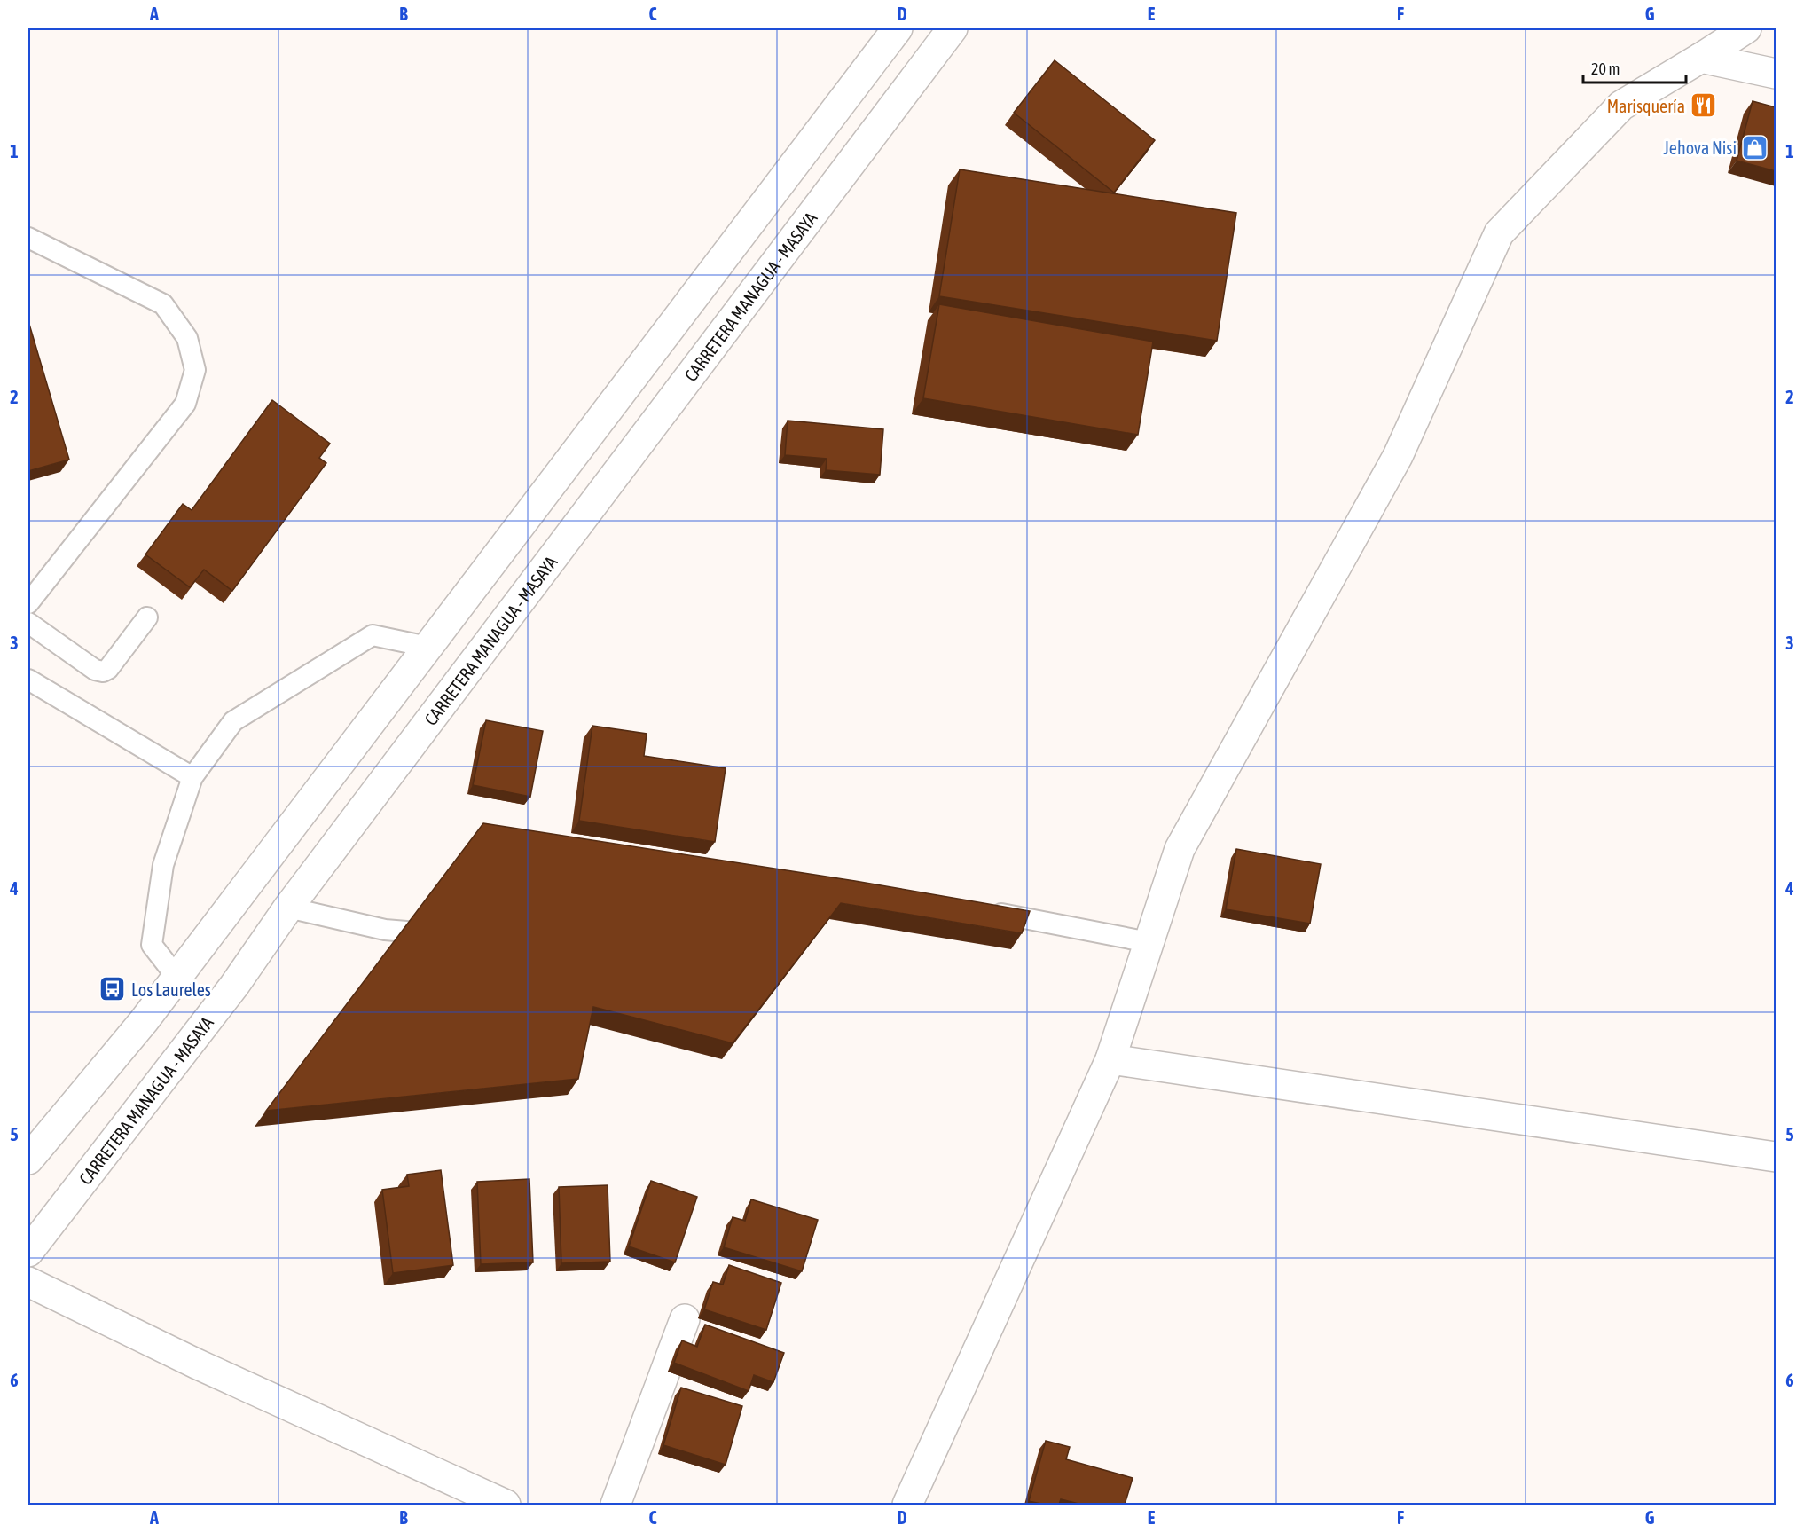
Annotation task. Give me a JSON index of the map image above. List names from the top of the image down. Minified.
{"streets":{"main road":["CARRETERA MANAGUA - MASAYA"]},"places":{"restaurant":["Marisquería"],"shop":["Jehova Nisi"],"bus stop":["Los Laureles"]},"scale_bar":"20 m","grid":{"columns":["A","B","C","D","E","F","G"],"rows":["1","2","3","4","5","6"]}}
